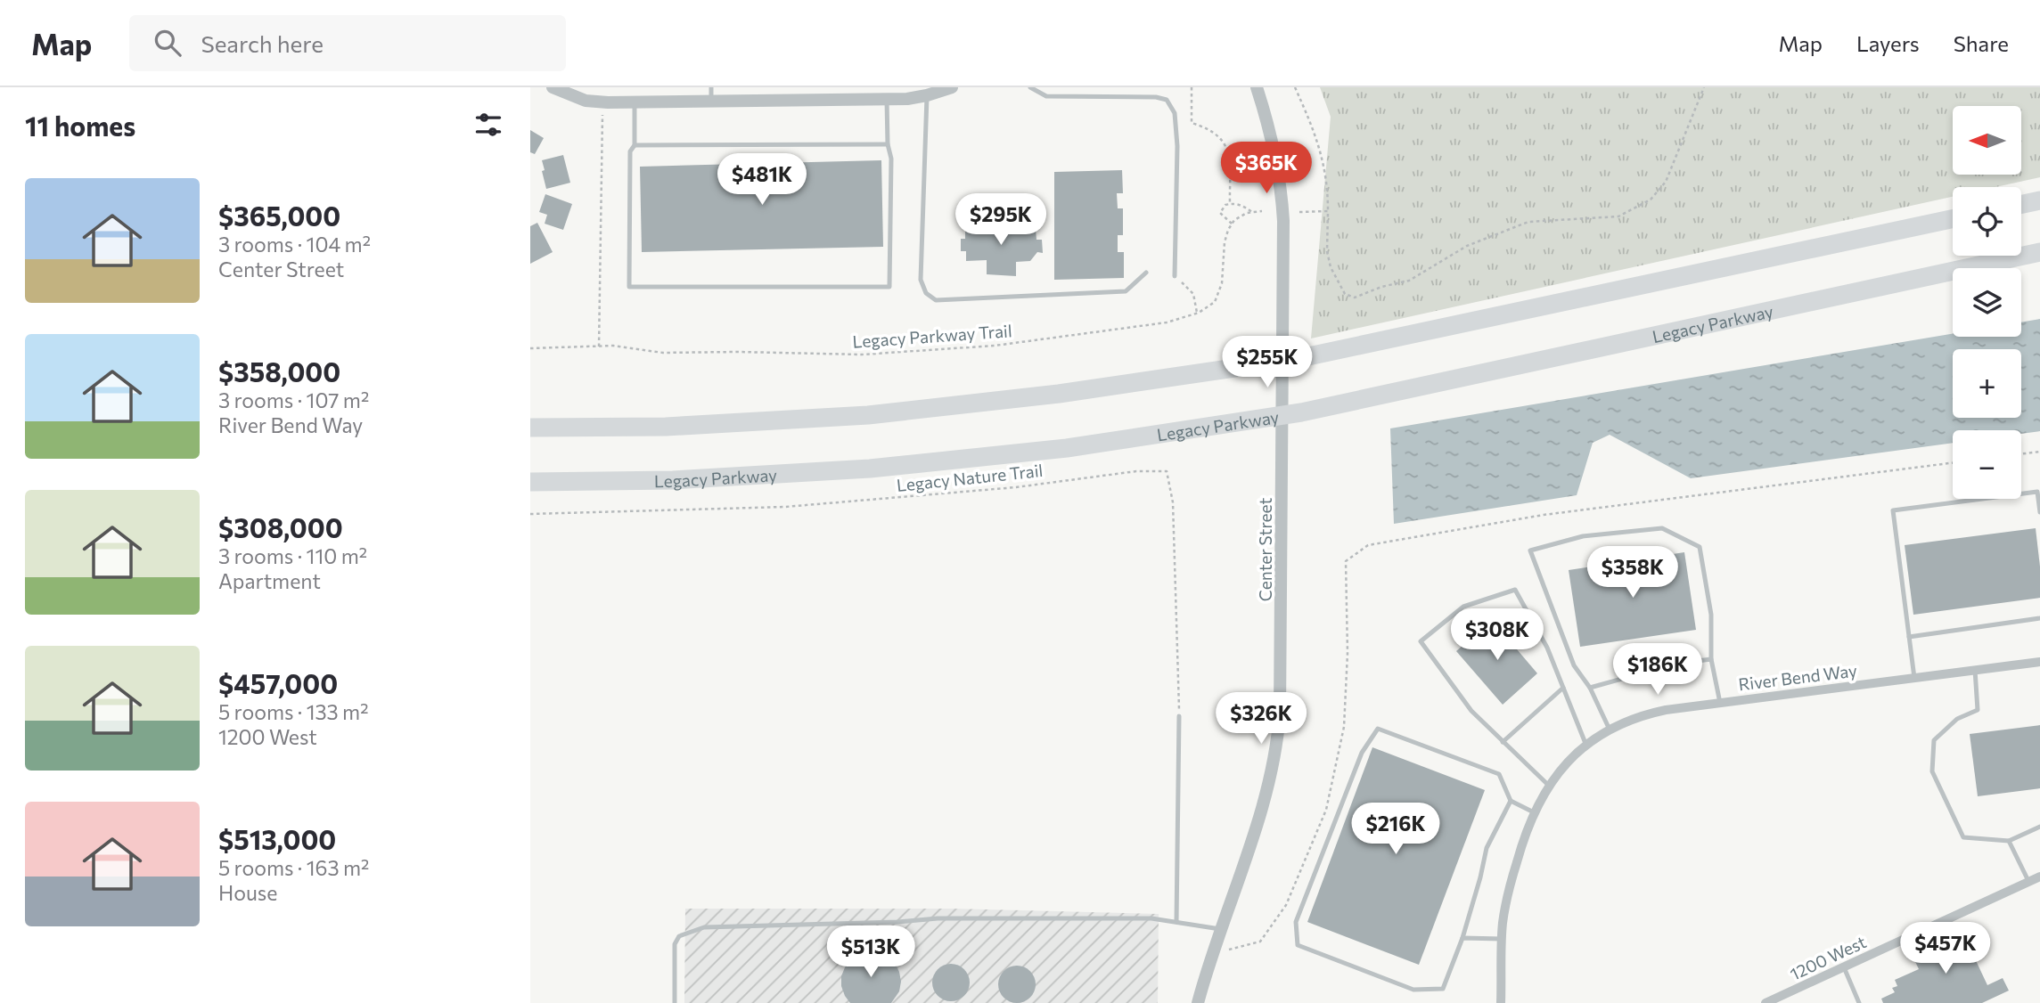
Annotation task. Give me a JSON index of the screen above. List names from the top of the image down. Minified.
{"streets":{"highway":["Legacy Parkway"],"street":["Center Street","River Bend Way","1200 West"],"path":["Legacy Parkway Trail","Legacy Nature Trail"]},"north":"left","page":{"header":"Map","search":"Search here","nav":["Map","Layers","Share"],"heading":"11 homes","map_buttons":["+","−"],"price":["$365K","$481K","$295K","$255K","$358K","$308K","$186K","$326K","$216K","$457K","$513K"],"list":[{"name":"$365,000","note":"3 rooms · 104 m² · Center Street"},{"name":"$358,000","note":"3 rooms · 107 m² · River Bend Way"},{"name":"$308,000","note":"3 rooms · 110 m² · Apartment"},{"name":"$457,000","note":"5 rooms · 133 m² · 1200 West"},{"name":"$513,000","note":"5 rooms · 163 m² · House"}]}}
